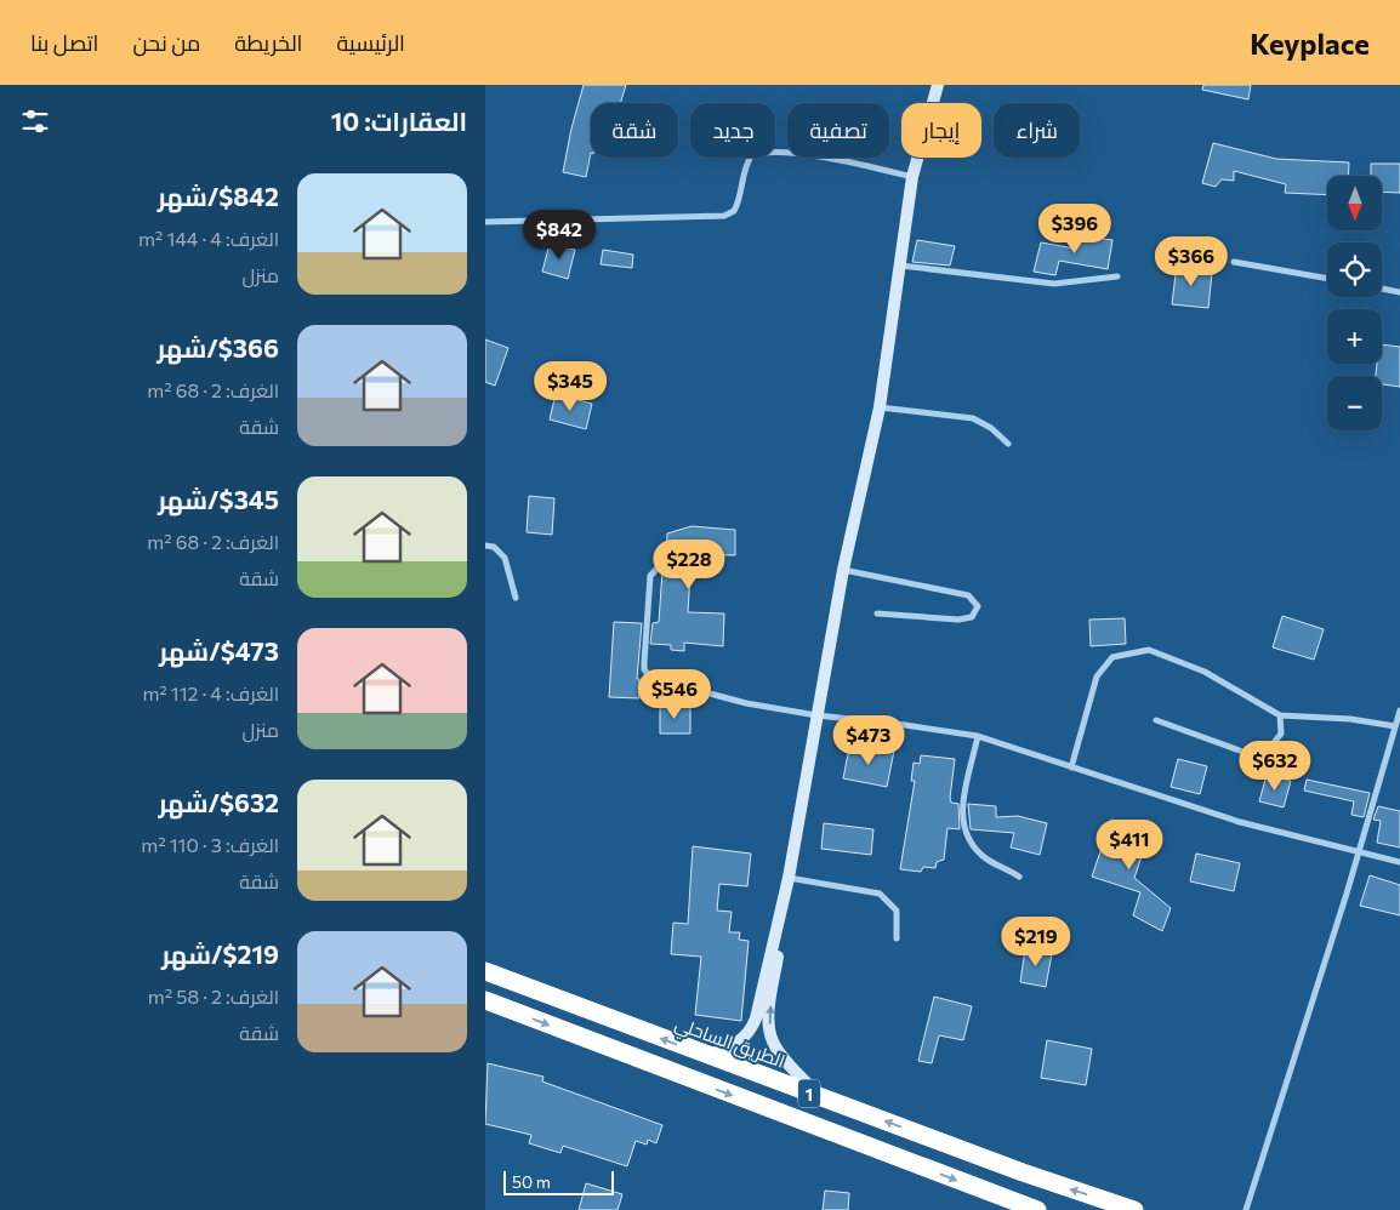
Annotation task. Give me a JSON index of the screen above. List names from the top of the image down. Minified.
{"streets":{"highway":["الطريق الساحلي","1"]},"scale_bar":"50 m","north":"bottom","page":{"header":"Keyplace","nav":["الرئيسية","الخريطة","من نحن","اتصل بنا"],"heading":"العقارات: 10","chip":["شراء","إيجار","تصفية","جديد","شقة"],"list":[{"name":"$842/شهر","note":"الغرف: 4 · 144 m² · منزل"},{"name":"$366/شهر","note":"الغرف: 2 · 68 m² · شقة"},{"name":"$345/شهر","note":"الغرف: 2 · 68 m² · شقة"},{"name":"$473/شهر","note":"الغرف: 4 · 112 m² · منزل"},{"name":"$632/شهر","note":"الغرف: 3 · 110 m² · شقة"},{"name":"$219/شهر","note":"الغرف: 2 · 58 m² · شقة"}],"map_buttons":["+","−"],"price":["$396","$842","$366","$345","$228","$546","$473","$632","$411","$219"],"scale":"50 m"}}
